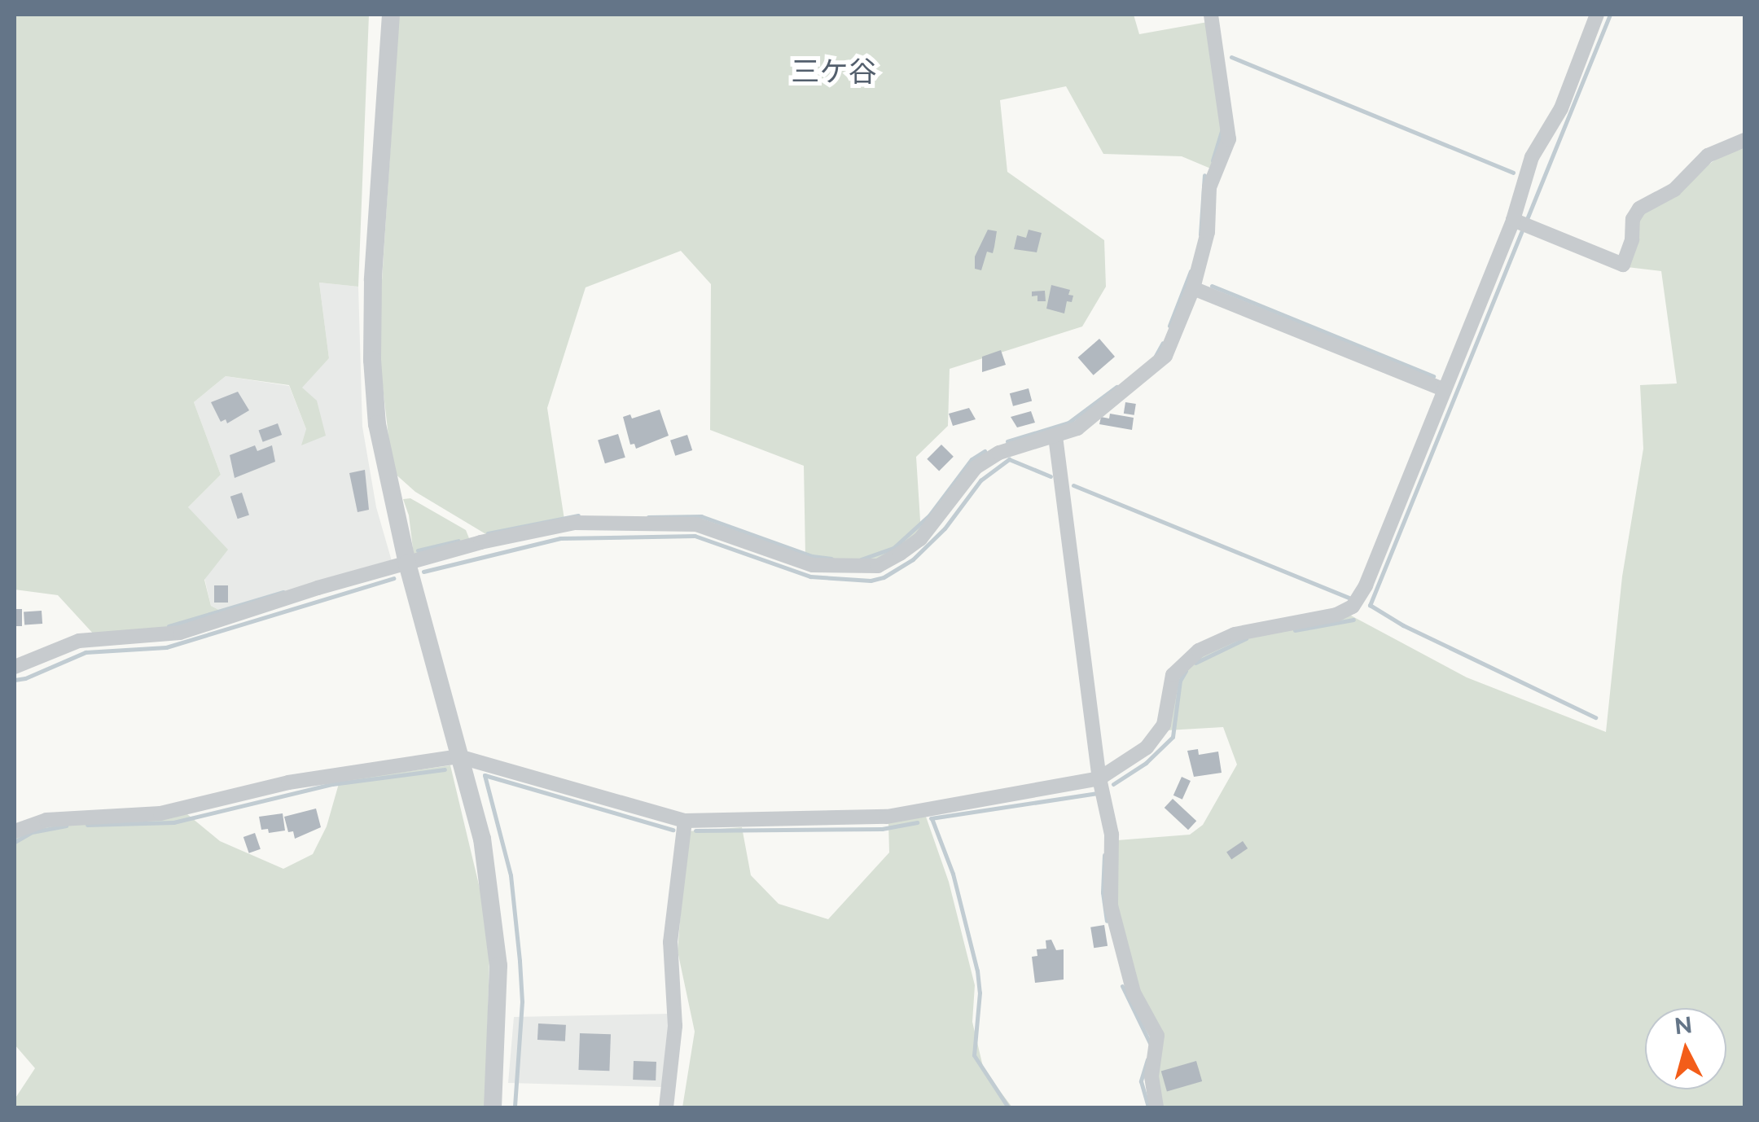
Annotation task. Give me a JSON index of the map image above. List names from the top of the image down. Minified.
{"districts":["三ケ谷"],"north":"top"}
